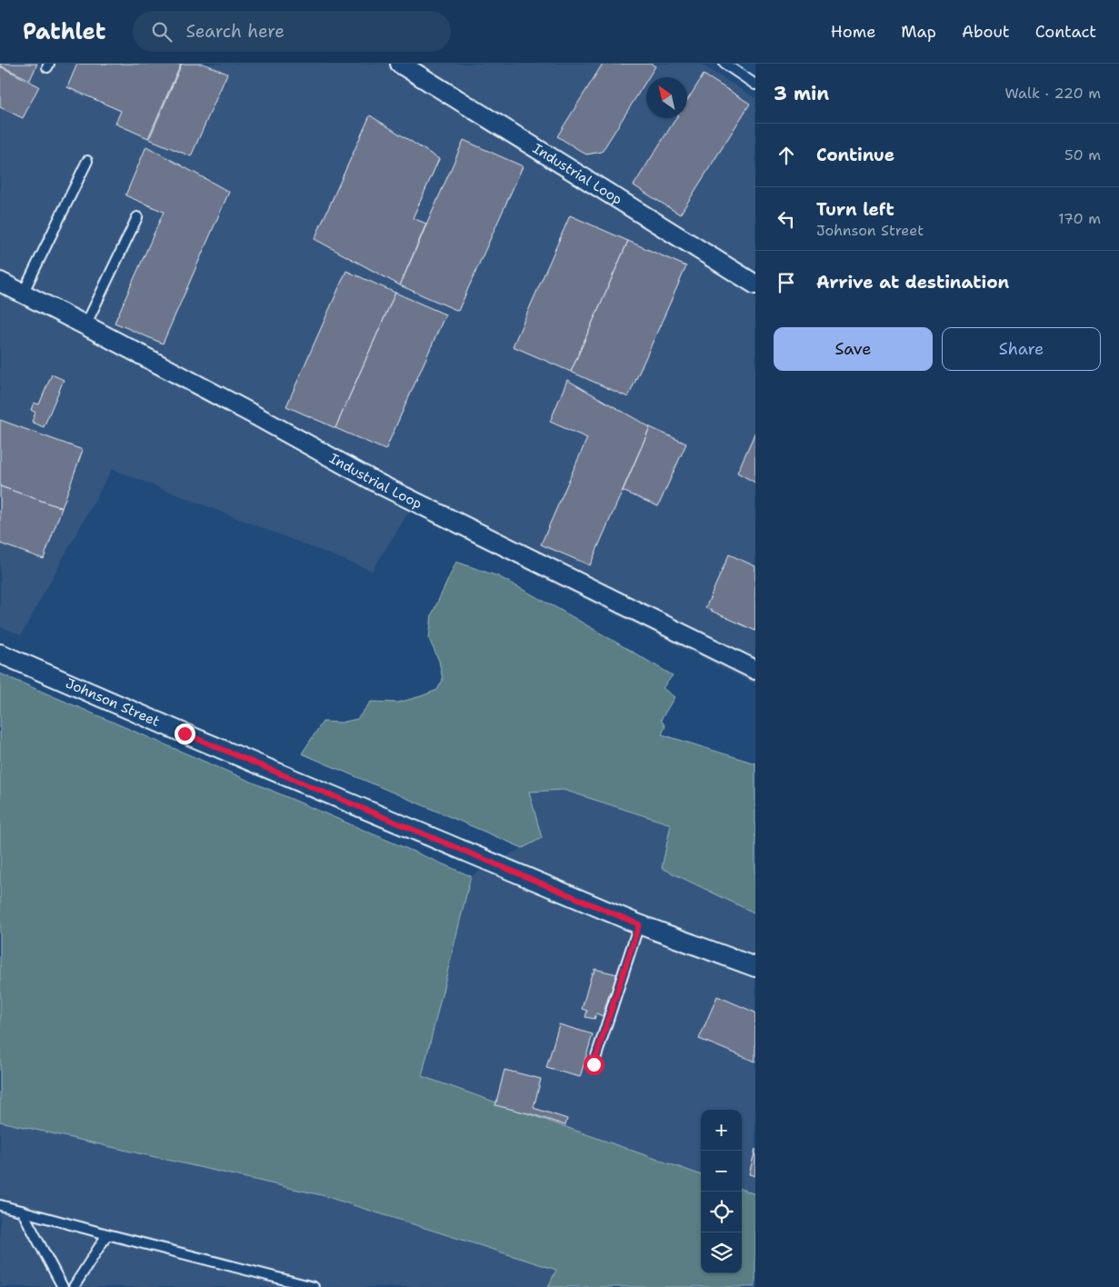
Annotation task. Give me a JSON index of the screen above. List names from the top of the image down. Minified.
{"streets":{"street":["Industrial Loop","Johnson Street"]},"north":"top left","page":{"header":"Pathlet","search":"Search here","nav":["Home","Map","About","Contact"],"heading":["3 min","Walk · 220 m"],"list":[["Continue","50 m"],["Turn left","Johnson Street","170 m"],"Arrive at destination"],"buttons":["Save","Share"],"map_buttons":["+","−"]}}
